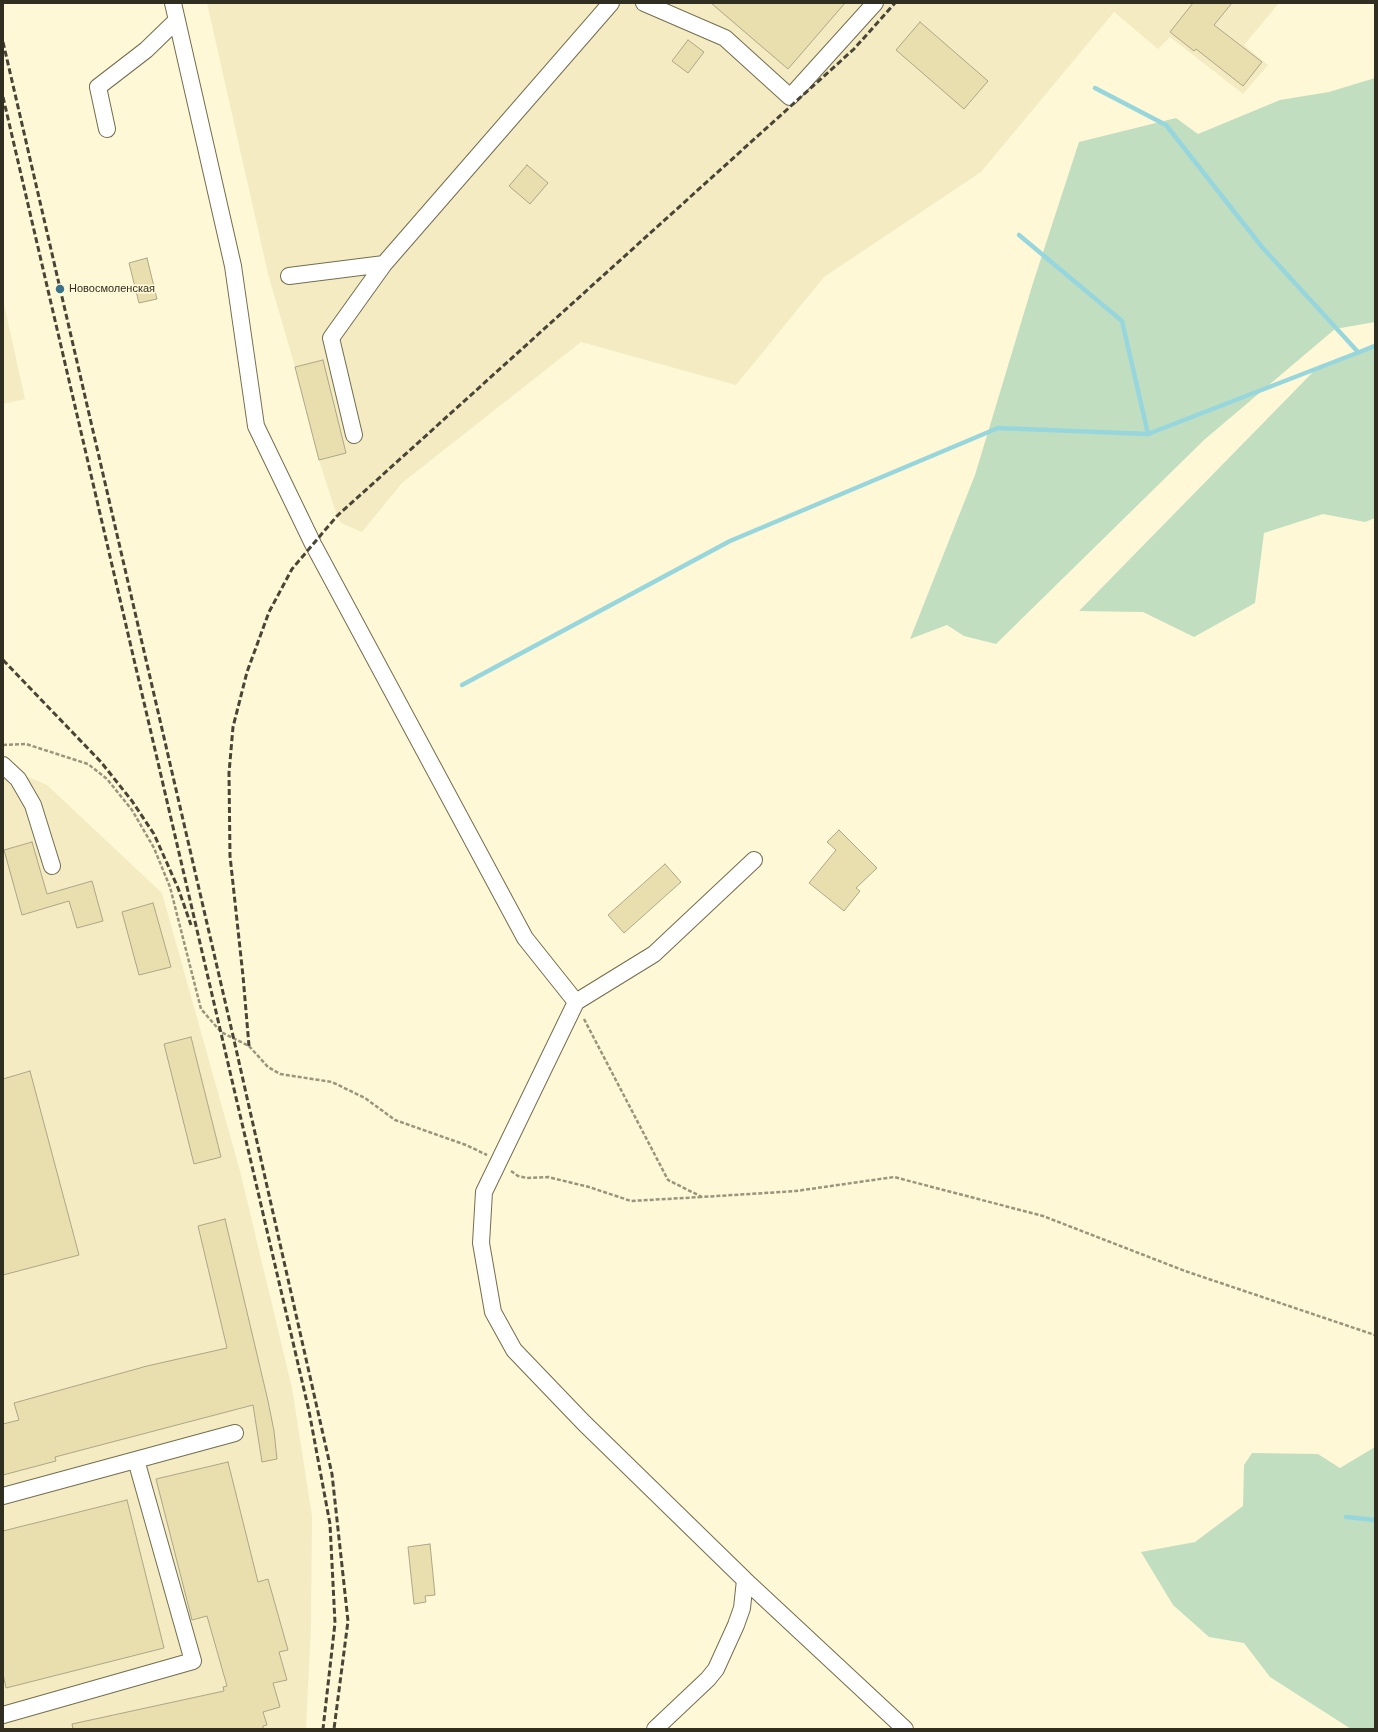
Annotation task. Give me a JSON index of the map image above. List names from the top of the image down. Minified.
{"places":["Новосмоленская"]}
